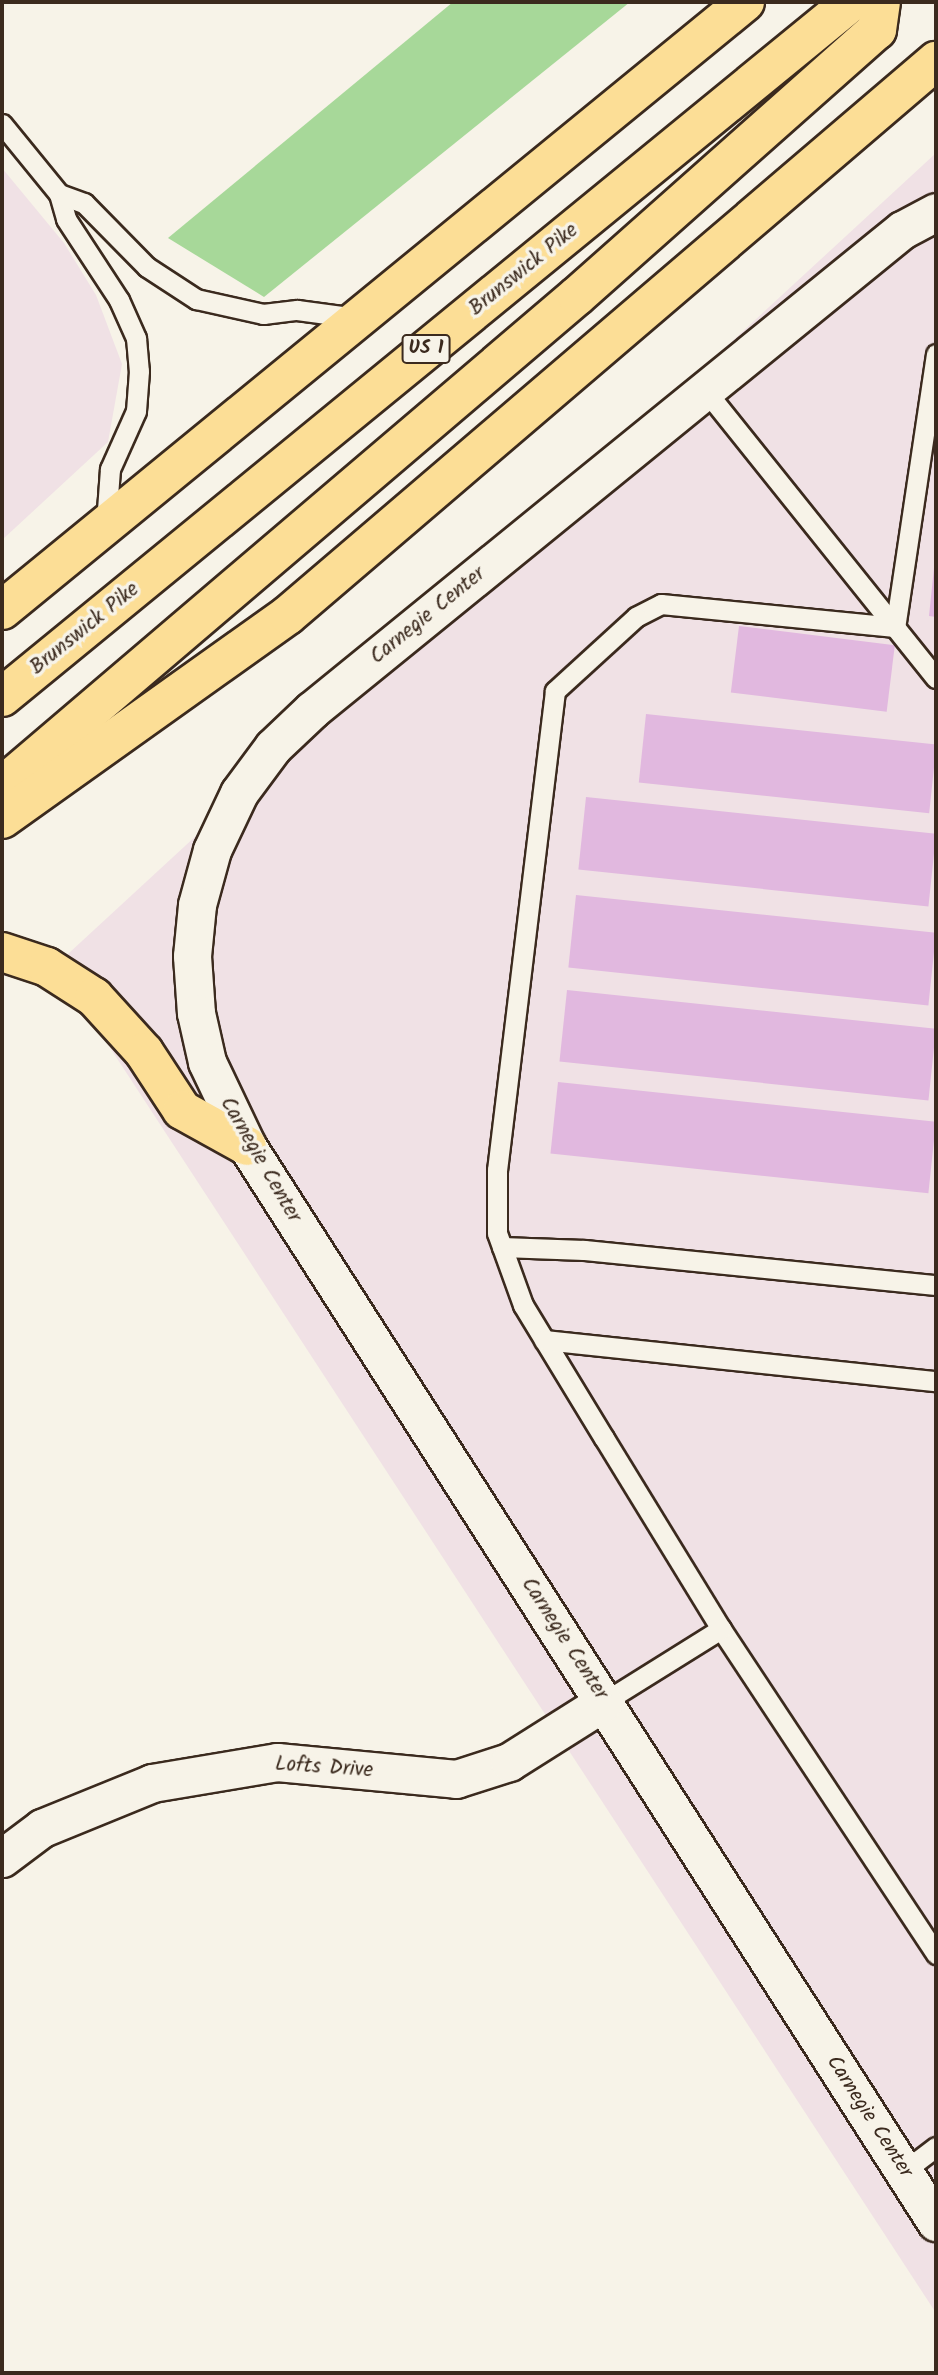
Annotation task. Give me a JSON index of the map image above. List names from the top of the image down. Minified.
{"streets":{"highway":["Brunswick Pike","US 1"],"street":["Carnegie Center","Lofts Drive"]},"crossings":[["Carnegie Center","Lofts Drive"]]}
